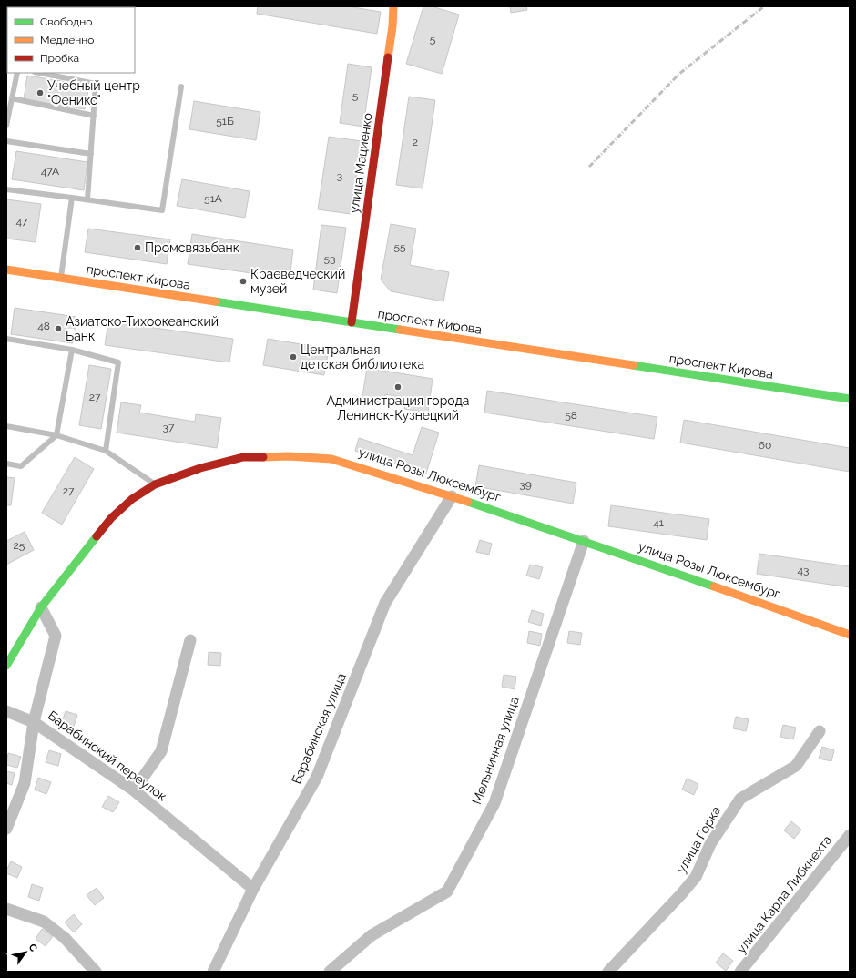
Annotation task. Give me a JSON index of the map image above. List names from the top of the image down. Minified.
{"streets":{"street":["улица Мациенко","проспект Кирова","улица Розы Люксембург","Барабинская улица","Мельничная улица","Барабинский переулок","улица Горка","улица Карла Либкнехта"]},"crossings":[["улица Мациенко","проспект Кирова"],["улица Розы Люксембург","Барабинская улица"],["улица Розы Люксембург","Мельничная улица"],["Барабинская улица","Барабинский переулок"]],"places":["Учебный центр \"Феникс\"","Промсвязьбанк","Краеведческий музей","Азиатско-Тихоокеанский Банк","Центральная детская библиотека","Администрация города Ленинск-Кузнецкий"],"house_numbers":["5","5","51Б","2","47А","3","51А","47","55","53","48","27","58","37","60","39","27","41","25","43"],"legend":["Свободно","Медленно","Пробка"],"north":"top right"}
